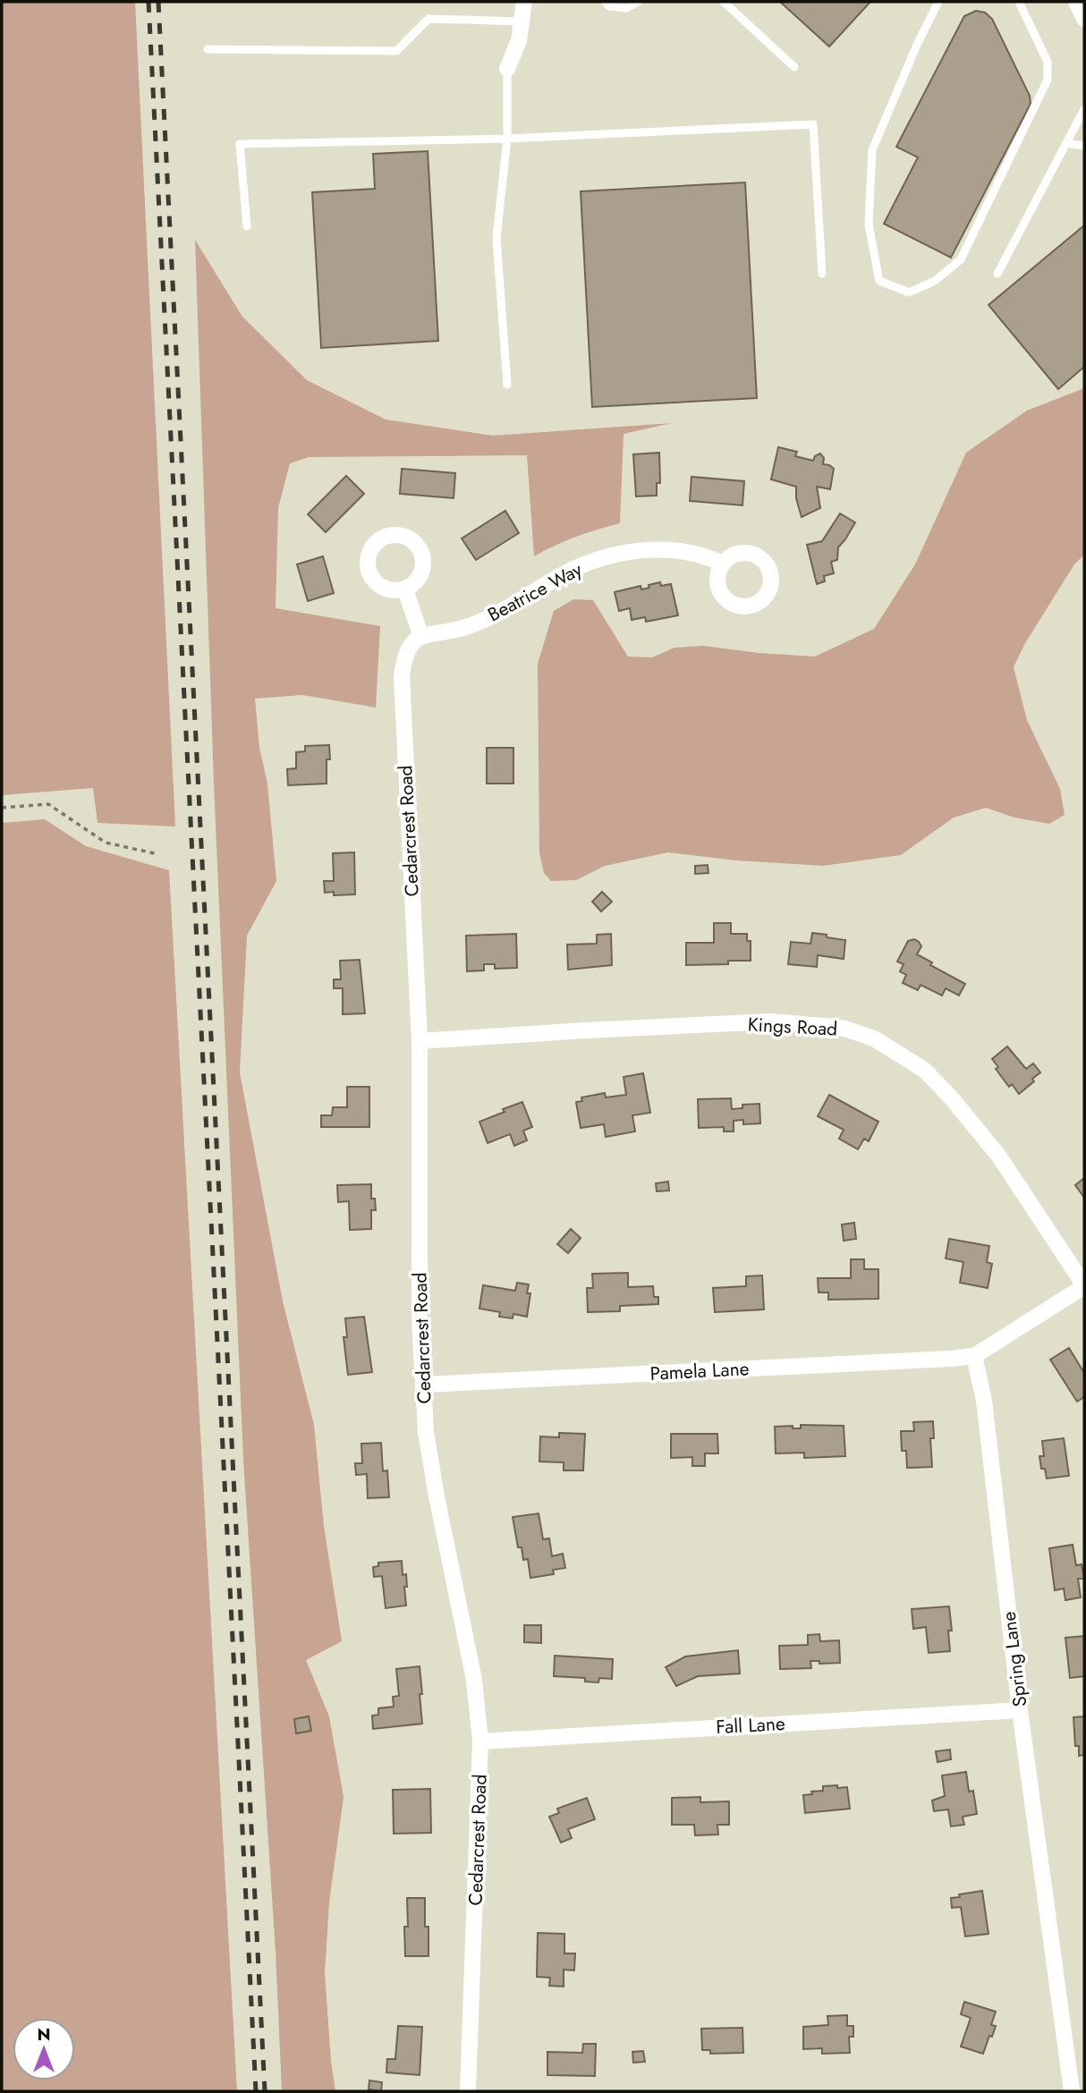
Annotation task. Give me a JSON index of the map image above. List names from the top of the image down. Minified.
{"streets":{"street":["Beatrice Way","Cedarcrest Road","Kings Road","Pamela Lane","Spring Lane","Fall Lane"]},"crossings":[["Beatrice Way","Cedarcrest Road"],["Cedarcrest Road","Kings Road"],["Cedarcrest Road","Pamela Lane"],["Cedarcrest Road","Fall Lane"],["Pamela Lane","Spring Lane"],["Spring Lane","Fall Lane"]],"north":"top"}
